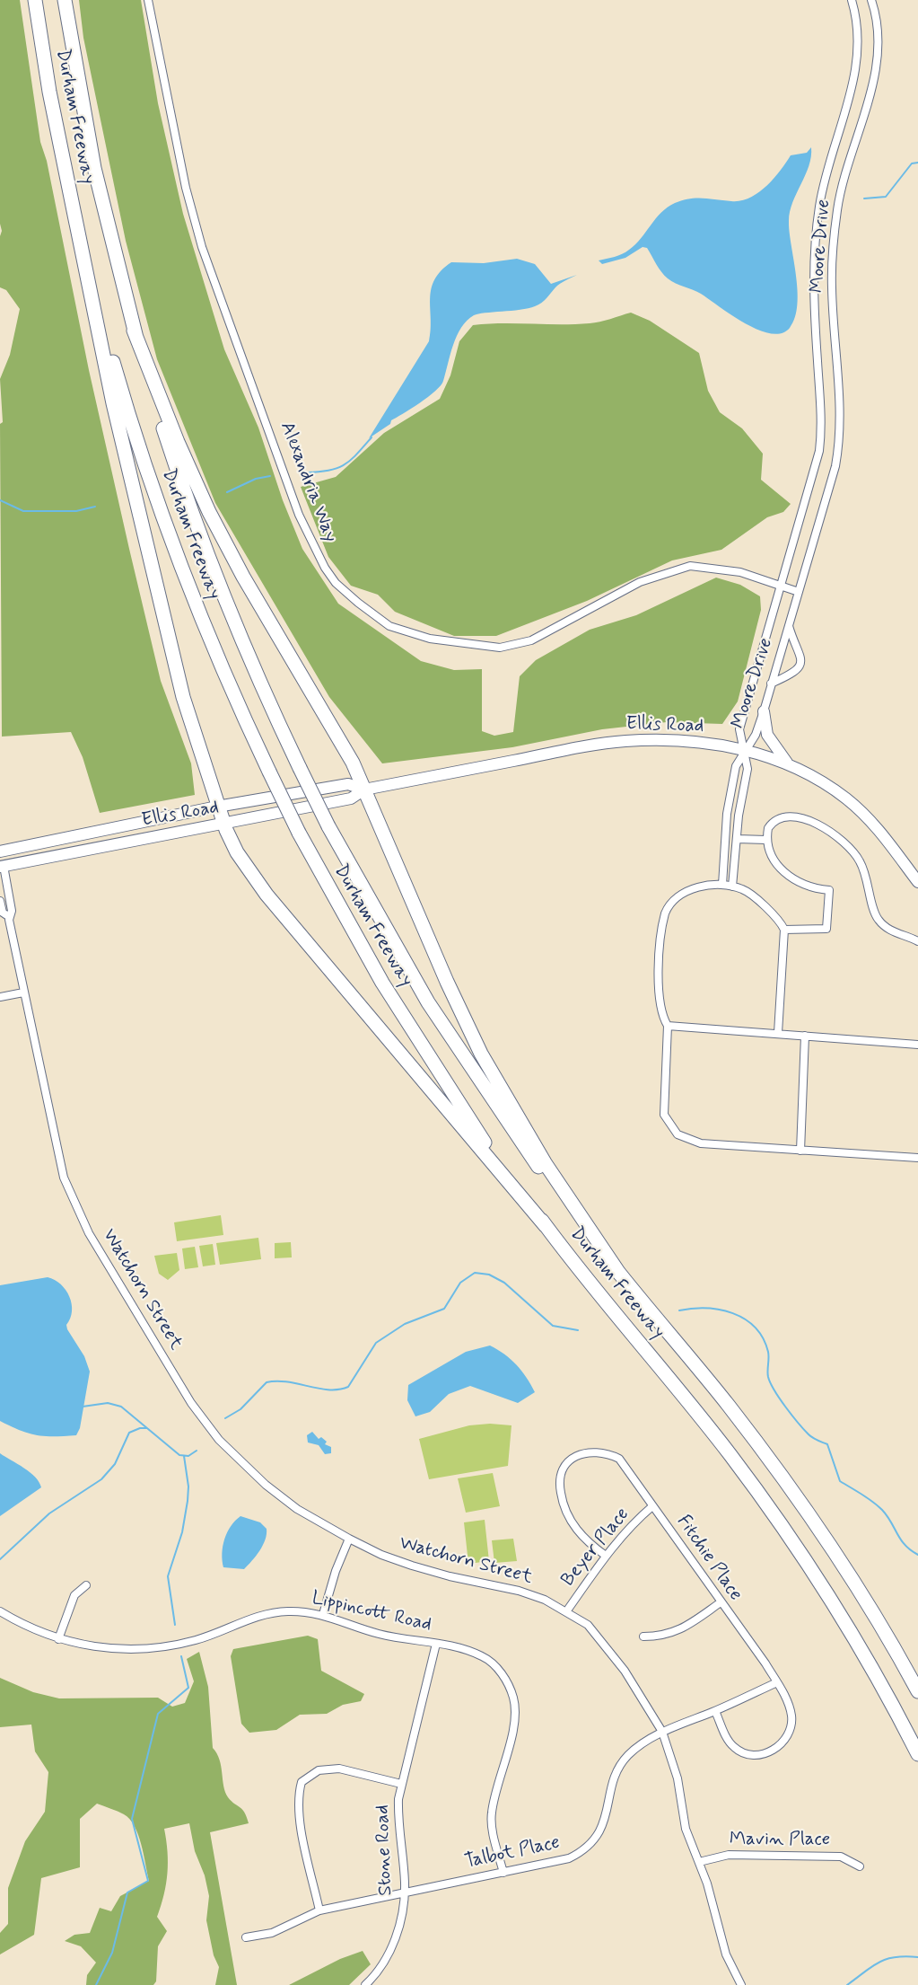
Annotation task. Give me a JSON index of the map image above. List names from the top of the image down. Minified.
{"streets":{"highway":["Durham Freeway"],"main road":["Ellis Road"],"street":["Moore Drive","Alexandria Way","Watchorn Street","Beyer Place","Fitchie Place","Lippincott Road","Mavin Place","Stone Road","Talbot Place"]},"crossings":[["Moore Drive","Alexandria Way"],["Moore Drive","Ellis Road"],["Ellis Road","Watchorn Street"],["Watchorn Street","Beyer Place"],["Watchorn Street","Mavin Place"],["Watchorn Street","Talbot Place"],["Beyer Place","Fitchie Place"],["Fitchie Place","Talbot Place"],["Lippincott Road","Stone Road"],["Lippincott Road","Talbot Place"],["Stone Road","Talbot Place"]]}
